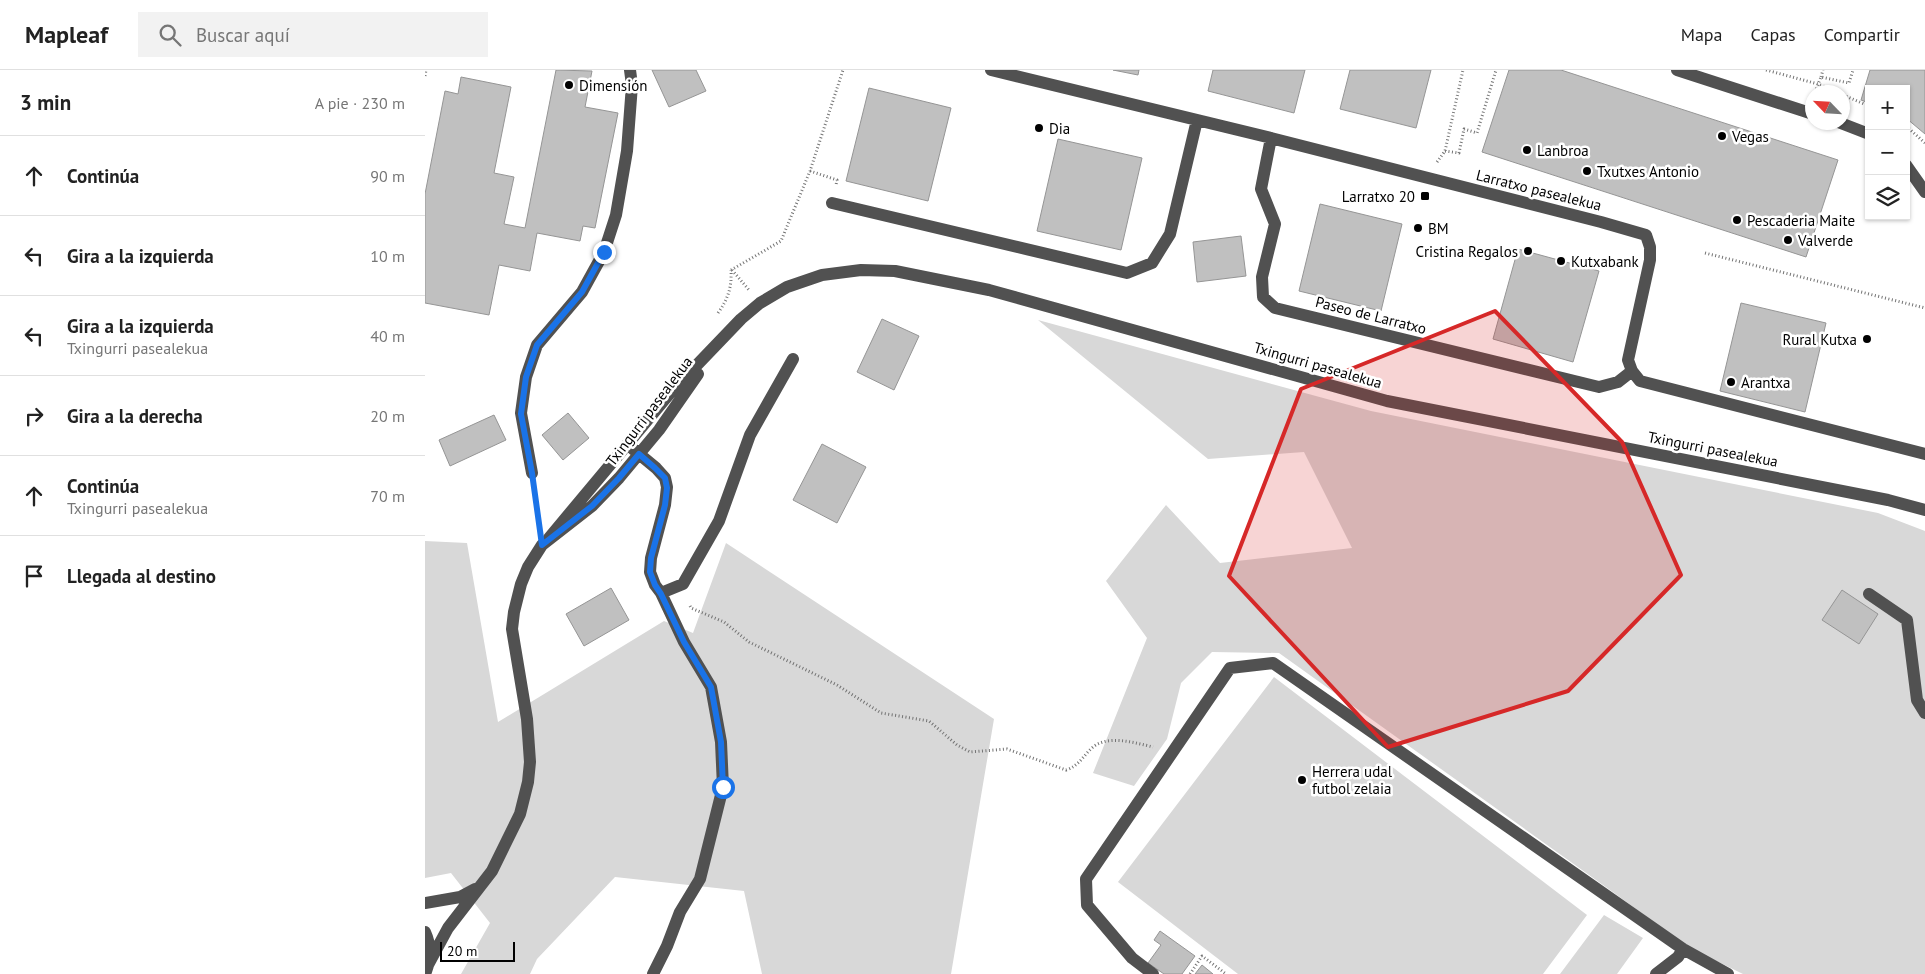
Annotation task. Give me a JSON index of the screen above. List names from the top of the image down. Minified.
{"streets":{"street":["Larratxo pasealekua","Paseo de Larratxo","Txingurri pasealekua"]},"crossings":[["Larratxo pasealekua","Paseo de Larratxo"]],"places":{"other":["Dimensión","Dia","Vegas","Lanbroa","Txutxes Antonio","Pescaderia Maite","BM","Valverde","Cristina Regalos","Kutxabank","Rural Kutxa","Arantxa","Herrera udal futbol zelaia"],"transit":["Larratxo 20"]},"scale_bar":"20 m","north":"top left","page":{"header":"Mapleaf","search":"Buscar aquí","nav":["Mapa","Capas","Compartir"],"heading":["3 min","A pie · 230 m"],"map_buttons":["+","−"],"list":[["Continúa","90 m"],["Gira a la izquierda","10 m"],["Gira a la izquierda","Txingurri pasealekua","40 m"],["Gira a la derecha","20 m"],["Continúa","Txingurri pasealekua","70 m"],"Llegada al destino"],"scale":"20 m"}}
